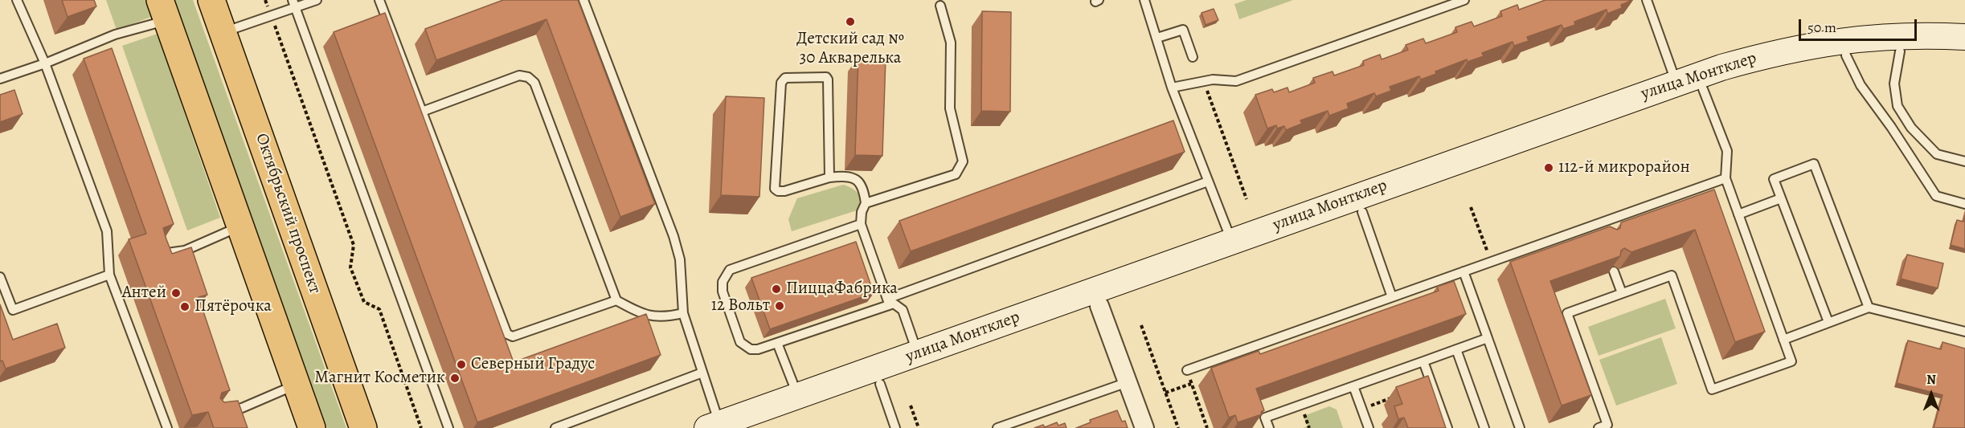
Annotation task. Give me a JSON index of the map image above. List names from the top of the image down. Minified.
{"streets":{"main road":["Октябрьский проспект"],"street":["улица Монтклер"]},"places":["Детский сад № 30 Акварелька","112-й микрорайон","ПиццаФабрика","Антей","12 Вольт","Пятёрочка","Северный Градус","Магнит Косметик"],"scale_bar":"50 m","north":"top"}
